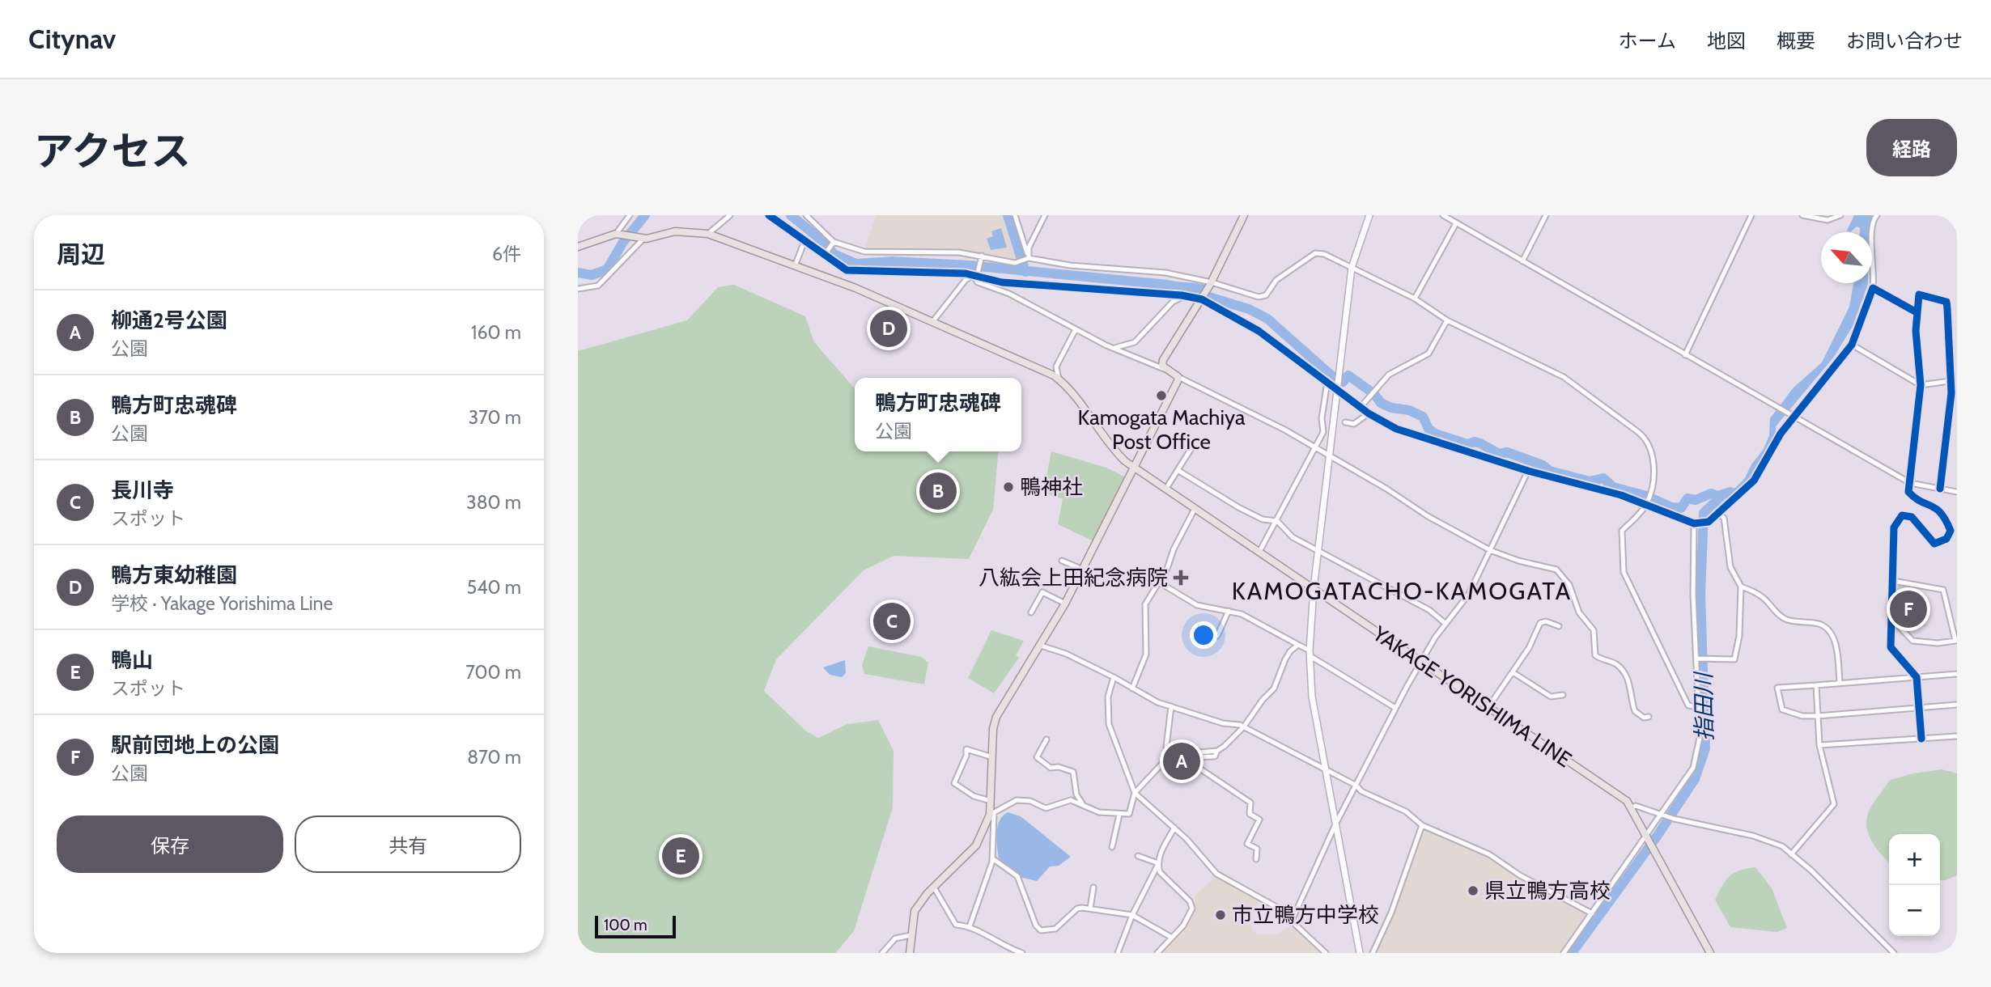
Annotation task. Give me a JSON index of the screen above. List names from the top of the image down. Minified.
{"streets":{"main road":["YAKAGE YORISHIMA LINE"]},"districts":["KAMOGATACHO-KAMOGATA"],"water":["指田川"],"places":{"other":["Kamogata Machiya Post Office","鴨神社","県立鴨方高校","市立鴨方中学校"],"health":["八紘会上田紀念病院"]},"scale_bar":"100 m","north":"top left","page":{"header":"Citynav","nav":["ホーム","地図","概要","お問い合わせ"],"title":"アクセス","buttons":["経路",["保存","共有"]],"heading":["周辺","6件"],"list":[{"mark":"A","name":"柳通2号公園","note":"公園","value":"160 m"},{"mark":"B","name":"鴨方町忠魂碑","note":"公園","value":"370 m"},{"mark":"C","name":"長川寺","note":"スポット","value":"380 m"},{"mark":"D","name":"鴨方東幼稚園","note":"学校 · Yakage Yorishima Line","value":"540 m"},{"mark":"E","name":"鴨山","note":"スポット","value":"700 m"},{"mark":"F","name":"駅前団地上の公園","note":"公園","value":"870 m"}],"pins":["D","B","F","C","A","E"],"popup":["鴨方町忠魂碑","公園"],"map_buttons":["+","−"],"scale":"100 m"}}
